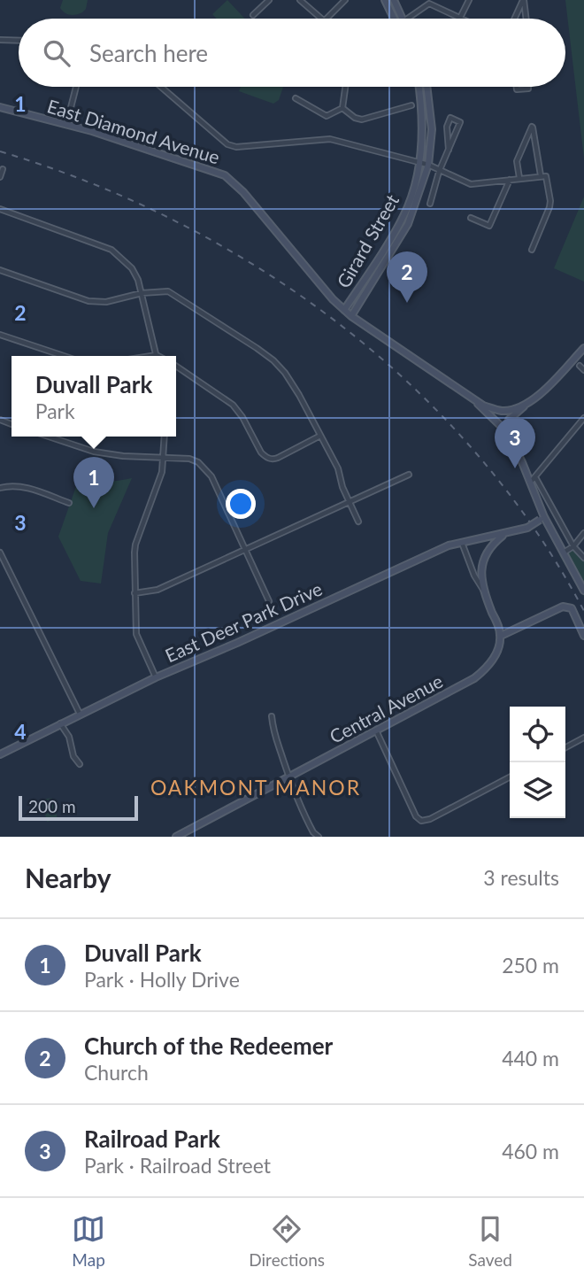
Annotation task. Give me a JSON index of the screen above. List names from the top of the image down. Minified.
{"streets":{"street":["East Diamond Avenue","Girard Street","East Deer Park Drive","Central Avenue"]},"crossings":[["East Diamond Avenue","Girard Street"]],"districts":["OAKMONT MANOR"],"scale_bar":"200 m","page":{"search":"Search here","pins":["2","3","1"],"popup":["Duvall Park","Park"],"scale":"200 m","heading":["Nearby","3 results"],"list":[{"mark":"1","name":"Duvall Park","note":"Park · Holly Drive","value":"250 m"},{"mark":"2","name":"Church of the Redeemer","note":"Church","value":"440 m"},{"mark":"3","name":"Railroad Park","note":"Park · Railroad Street","value":"460 m"}],"nav":["Map","Directions","Saved"]},"grid":{"rows":["1","2","3","4"]}}
